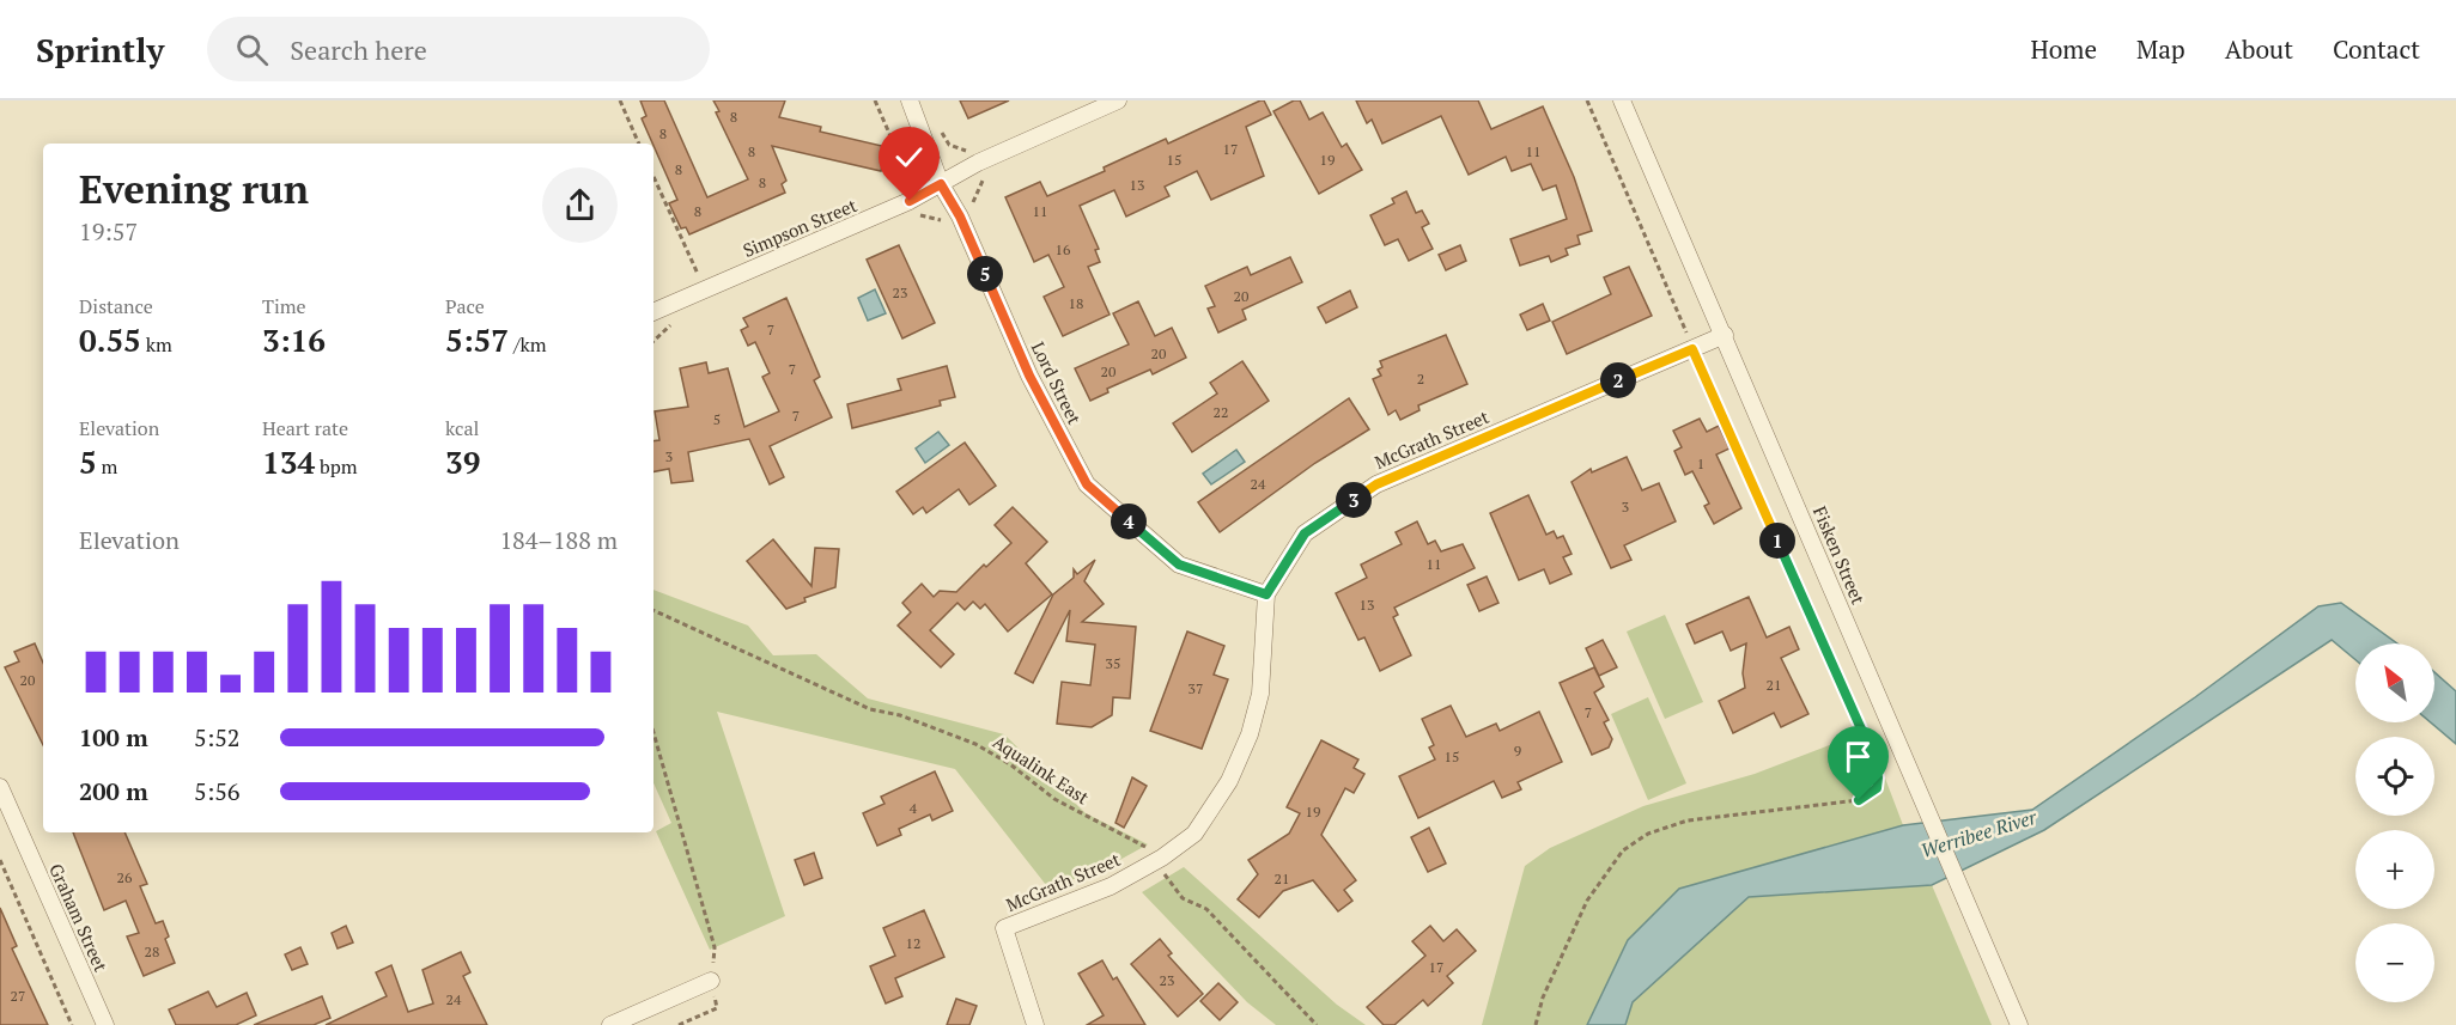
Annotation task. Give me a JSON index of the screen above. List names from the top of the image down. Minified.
{"streets":{"street":["Simpson Street","Lord Street","McGrath Street","Fisken Street","Graham Street"],"path":["Aqualink East"]},"crossings":[["Simpson Street","Lord Street"],["Lord Street","McGrath Street"],["McGrath Street","Fisken Street"],["McGrath Street","Aqualink East"]],"water":["Werribee River"],"house_numbers":["8","8","17","8","11","15","19","8","8","13","8","11","16","23","20","18","7","20","7","20","2","22","7","5","3","1","24","3","11","13","35","20","21","37","7","9","15","4","19","26","21","12","28","17","23","27","24"],"north":"top left","page":{"header":"Sprintly","search":"Search here","nav":["Home","Map","About","Contact"],"heading":["Evening run","19:57"],"pins":["5","2","3","4","1"],"stats":[["Distance","0.55 km"],["Time","3:16"],["Pace","5:57 /km"],["Elevation","5 m"],["Heart rate","134 bpm"],["kcal","39"]],"chart":["Elevation","184–188 m"],"map_buttons":["+","−"],"list":[{"name":"100 m","note":"5:52"},{"name":"200 m","note":"5:56"}]}}
